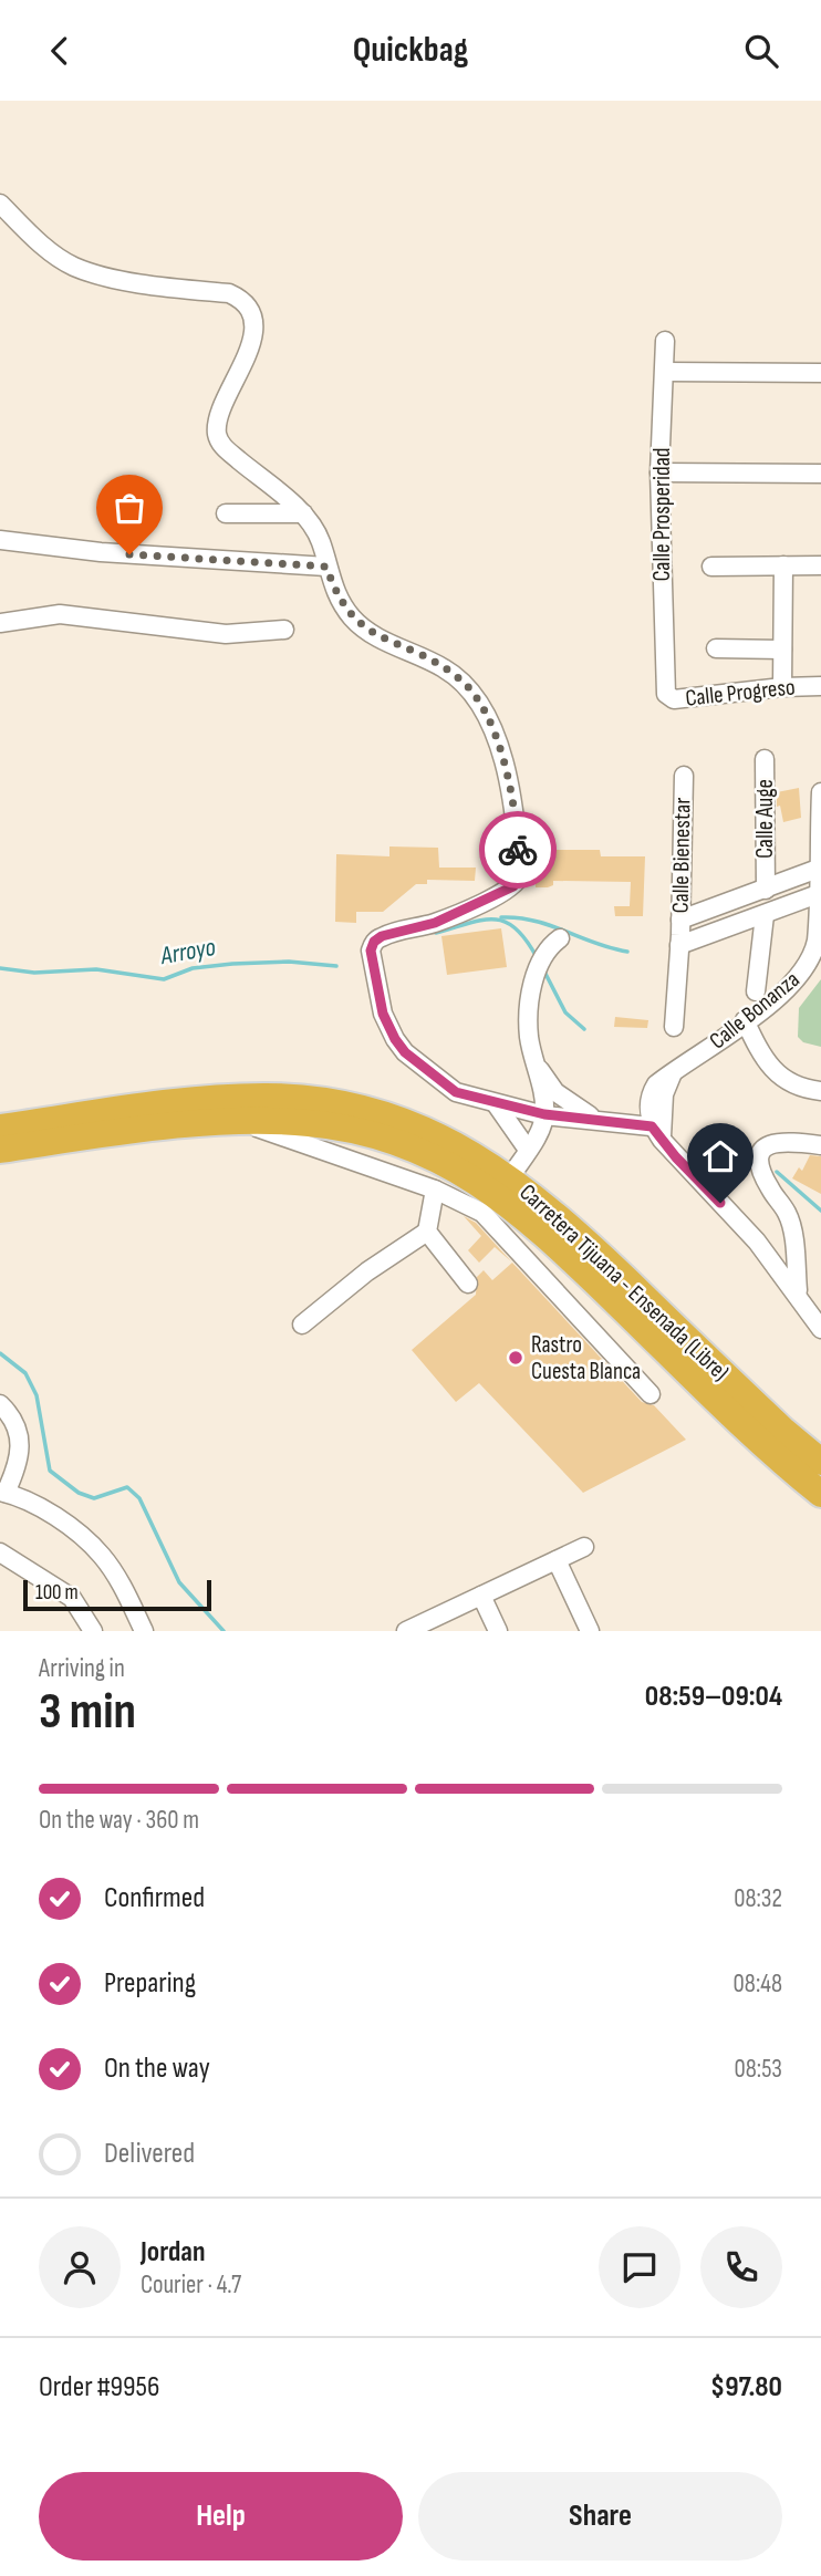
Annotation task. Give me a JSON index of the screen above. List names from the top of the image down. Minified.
{"streets":{"highway":["Carretera Tijuana - Ensenada (Libre)"],"street":["Calle Prosperidad","Calle Progreso","Calle Auge","Calle Bienestar","Calle Bonanza"]},"crossings":[["Calle Prosperidad","Calle Progreso"]],"water":["Arroyo"],"places":["Rastro Cuesta Blanca"],"scale_bar":"100 m","page":{"header":"Quickbag","scale":"100 m","heading":["3 min","Arriving in","08:59–09:04"],"panel":["Jordan","Courier · 4.7","Order #9956","$97.80"],"bar":"On the way · 360 m","list":[["Confirmed","08:32"],["Preparing","08:48"],["On the way","08:53"],"Delivered"],"buttons":["Help","Share"]}}
